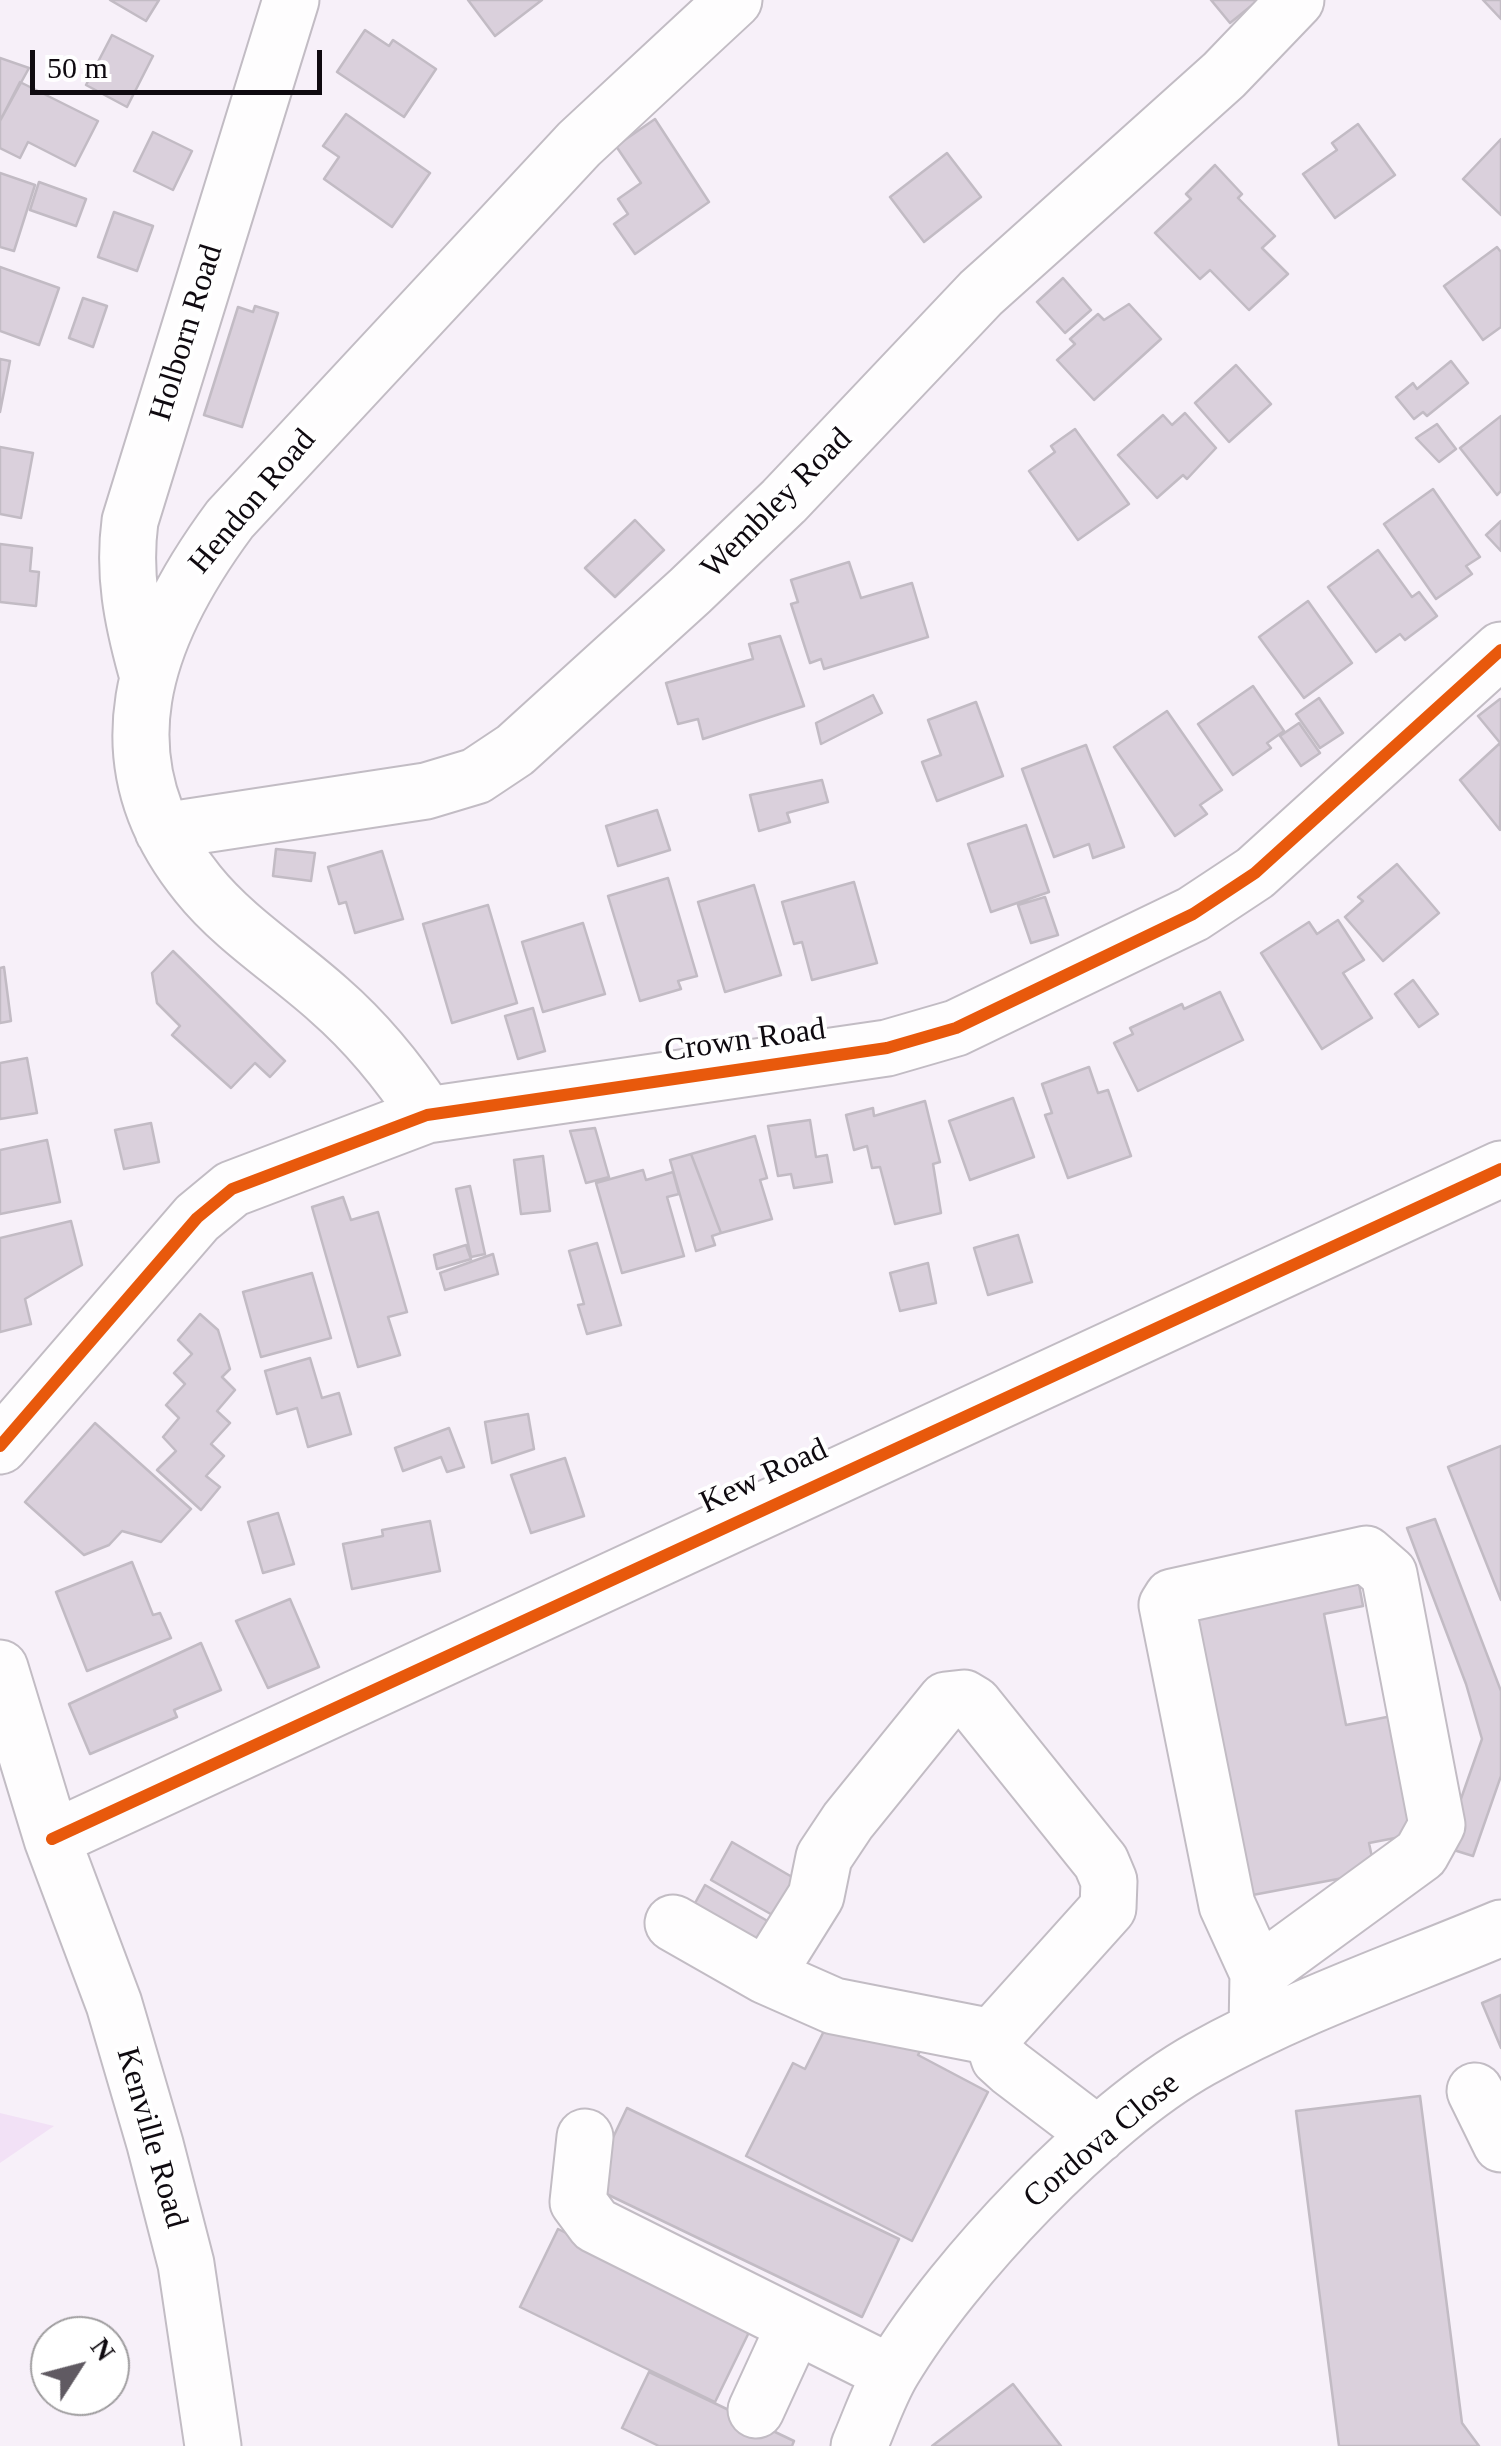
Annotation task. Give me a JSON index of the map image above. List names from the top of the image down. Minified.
{"streets":{"street":["Holborn Road","Hendon Road","Wembley Road","Crown Road","Kew Road","Kenville Road","Cordova Close"]},"crossings":[["Holborn Road","Hendon Road"],["Hendon Road","Wembley Road"],["Hendon Road","Crown Road"],["Kew Road","Kenville Road"]],"scale_bar":"50 m","north":"top right"}
